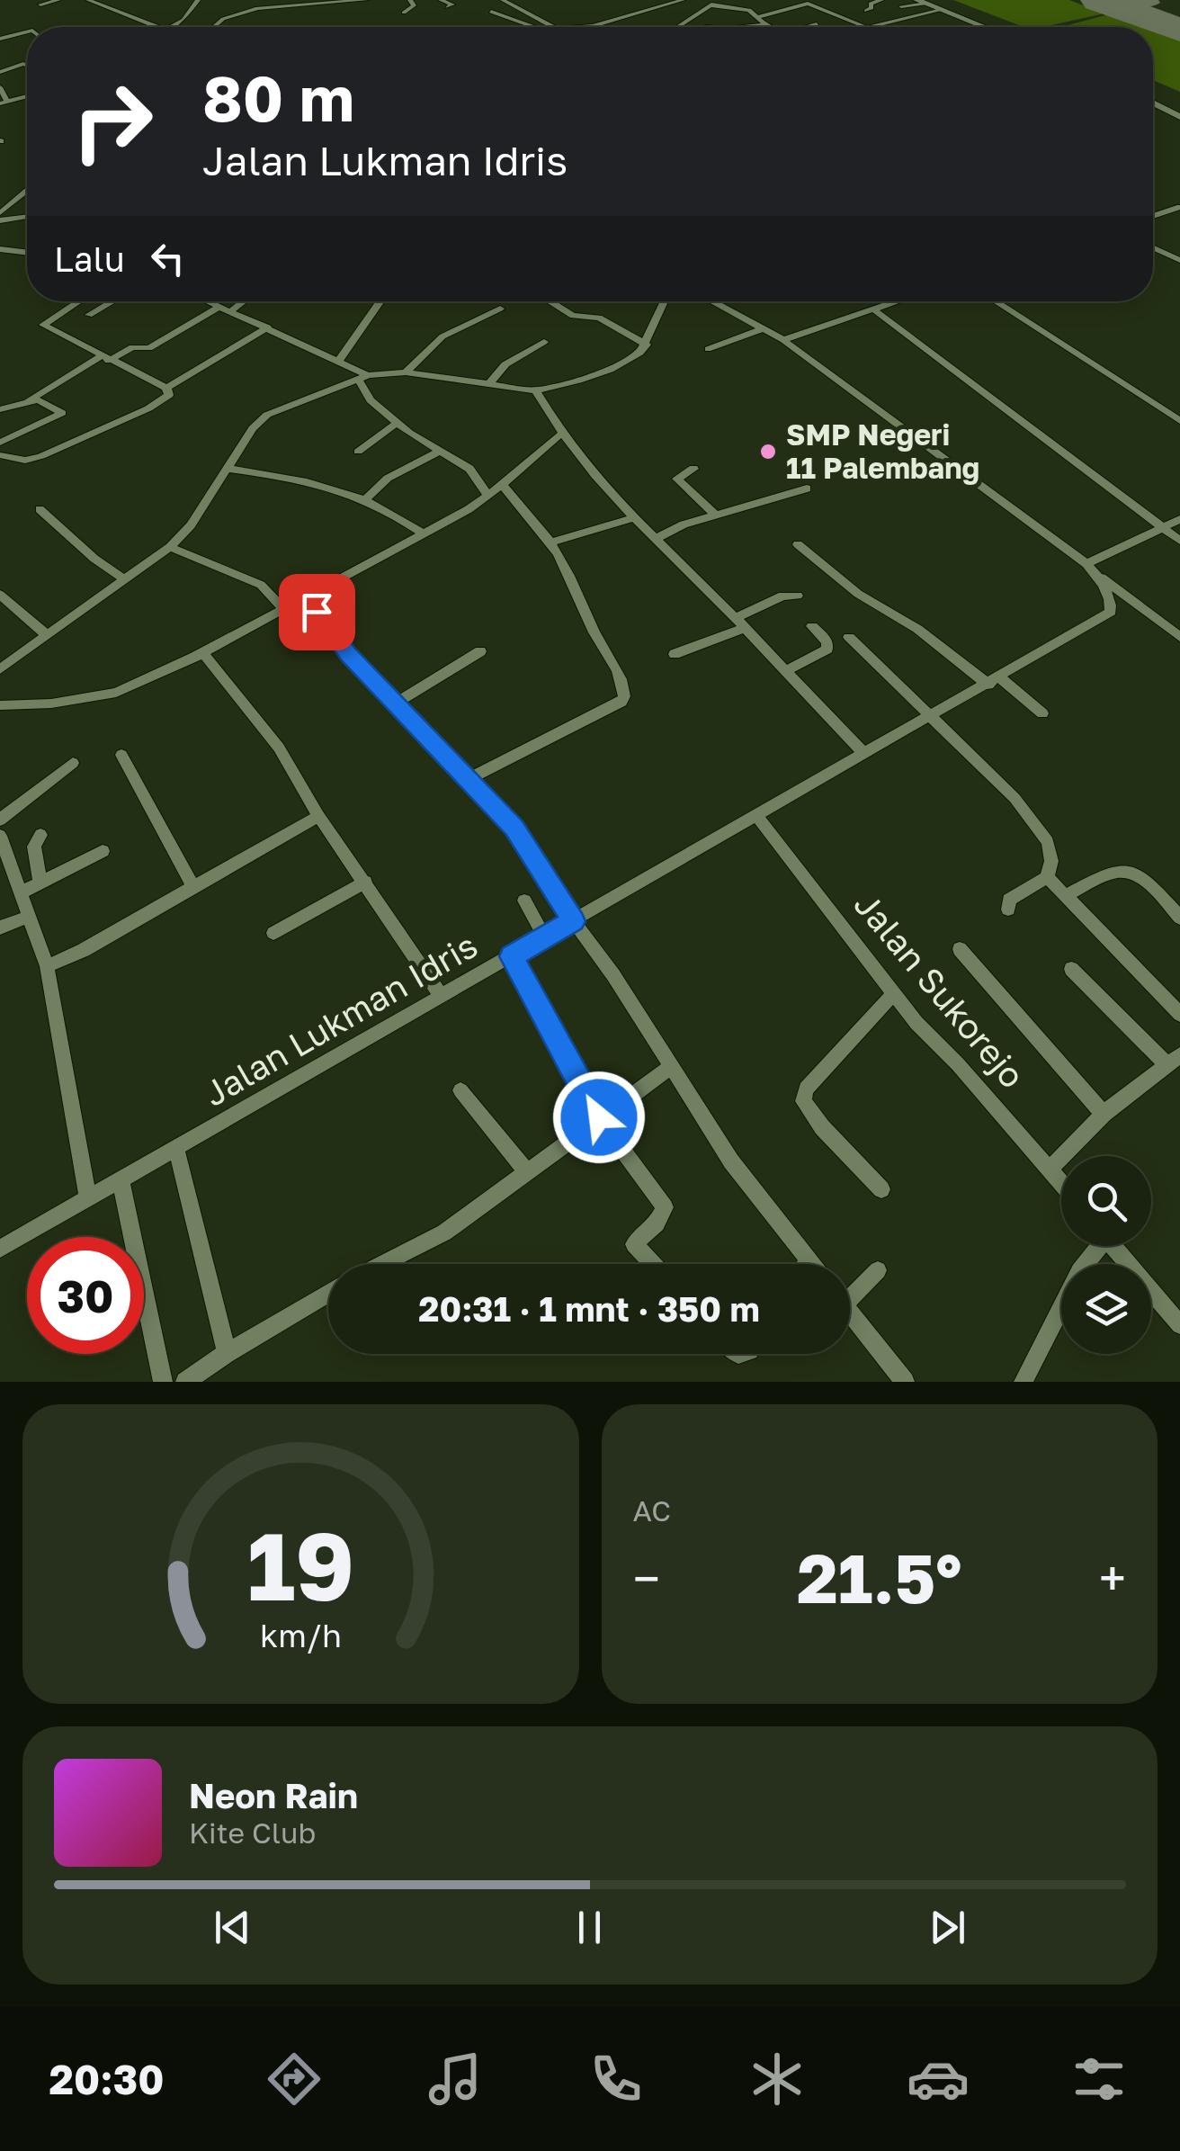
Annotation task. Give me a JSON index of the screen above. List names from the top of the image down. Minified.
{"streets":{"street":["Jalan Sukorejo","Jalan Lukman Idris"]},"crossings":[["Jalan Sukorejo","Jalan Lukman Idris"]],"places":["SMP Negeri 11 Palembang"],"page":{"turn":["80 m","Jalan Lukman Idris"],"then":"Lalu","limit":"30","trip":"20:31 · 1 mnt · 350 m","tile":"AC","heat":["−","21.5°","+"],"song":["Neon Rain","Kite Club"],"tabs":"20:30","gauge":["19","km/h"]}}
